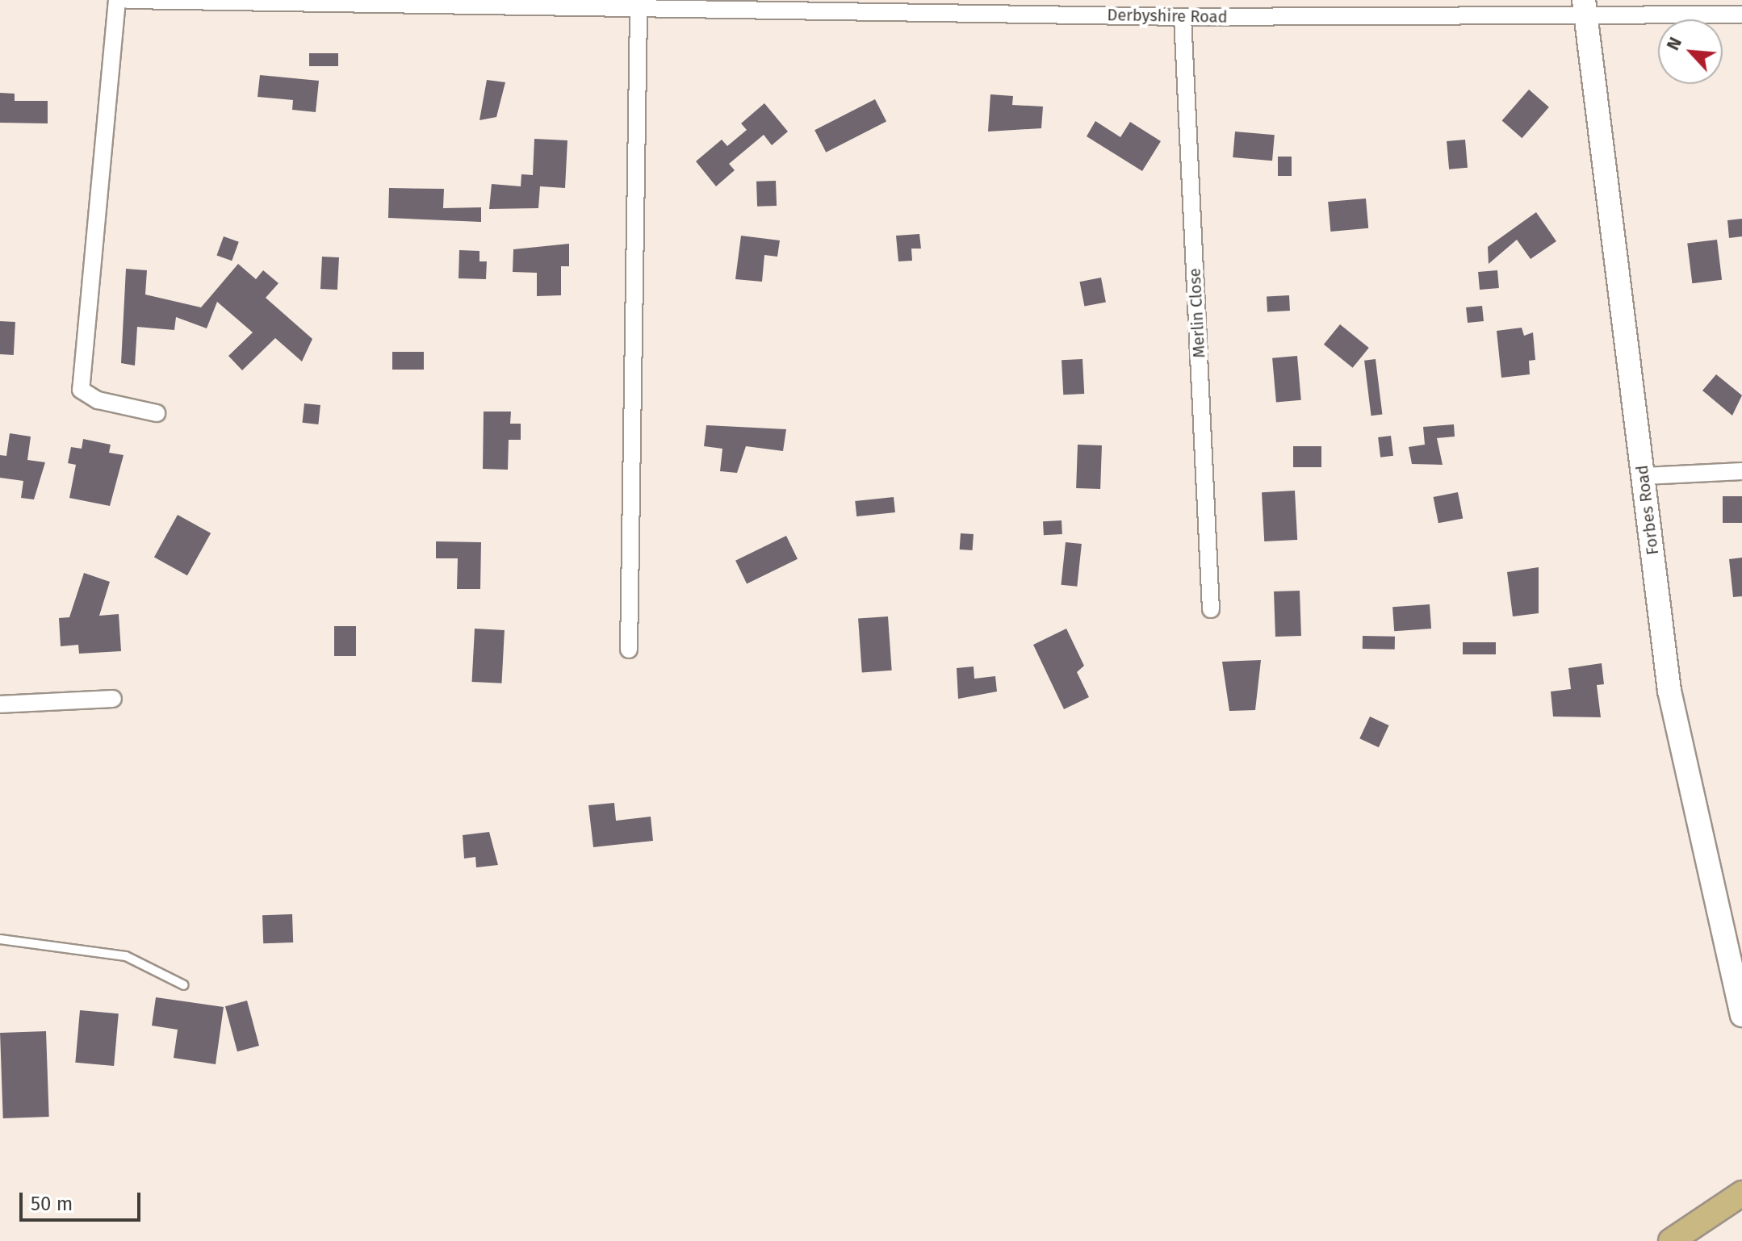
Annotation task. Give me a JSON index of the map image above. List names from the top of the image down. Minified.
{"streets":{"main road":["Forbes Road"],"street":["Derbyshire Road","Merlin Close"]},"crossings":[["Derbyshire Road","Merlin Close"],["Derbyshire Road","Forbes Road"]],"scale_bar":"50 m","north":"top left"}
